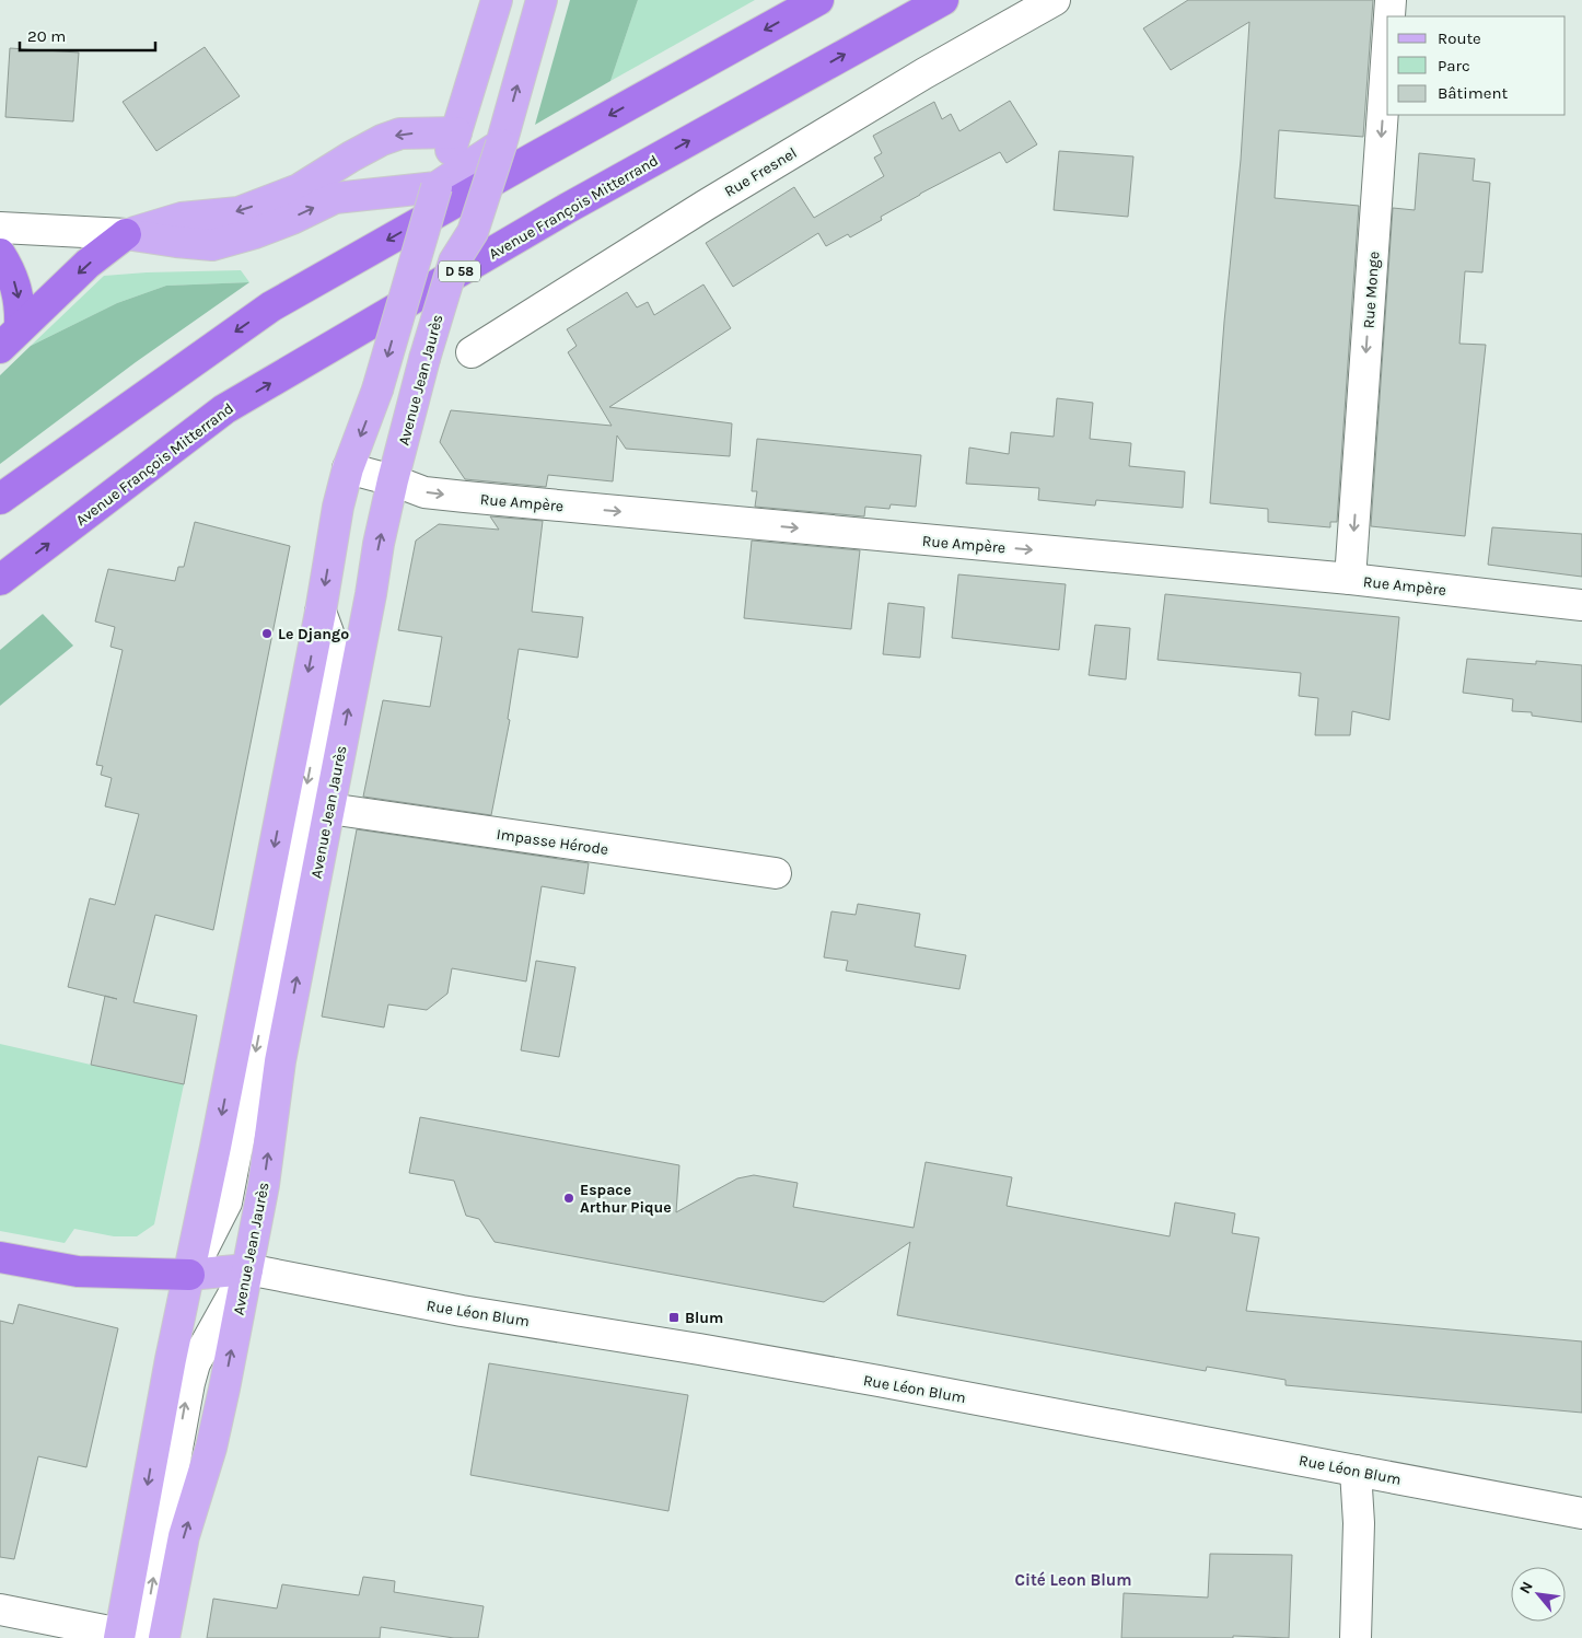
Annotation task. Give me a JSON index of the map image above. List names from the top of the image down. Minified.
{"streets":{"highway":["Avenue François Mitterrand","D 58"],"main road":["Avenue Jean Jaurès"],"street":["Rue Fresnel","Rue Monge","Rue Ampère","Impasse Hérode","Rue Léon Blum"]},"crossings":[["Rue Monge","Rue Ampère"],["Avenue Jean Jaurès","Rue Ampère"],["Avenue Jean Jaurès","Impasse Hérode"],["Avenue Jean Jaurès","Rue Léon Blum"]],"one_way":["Rue Monge","Rue Ampère"],"districts":["Cité Leon Blum"],"places":{"other":["Le Django","Espace Arthur Pique"],"transit":["Blum"]},"legend":["Route","Parc","Bâtiment"],"scale_bar":"20 m","north":"top left"}
